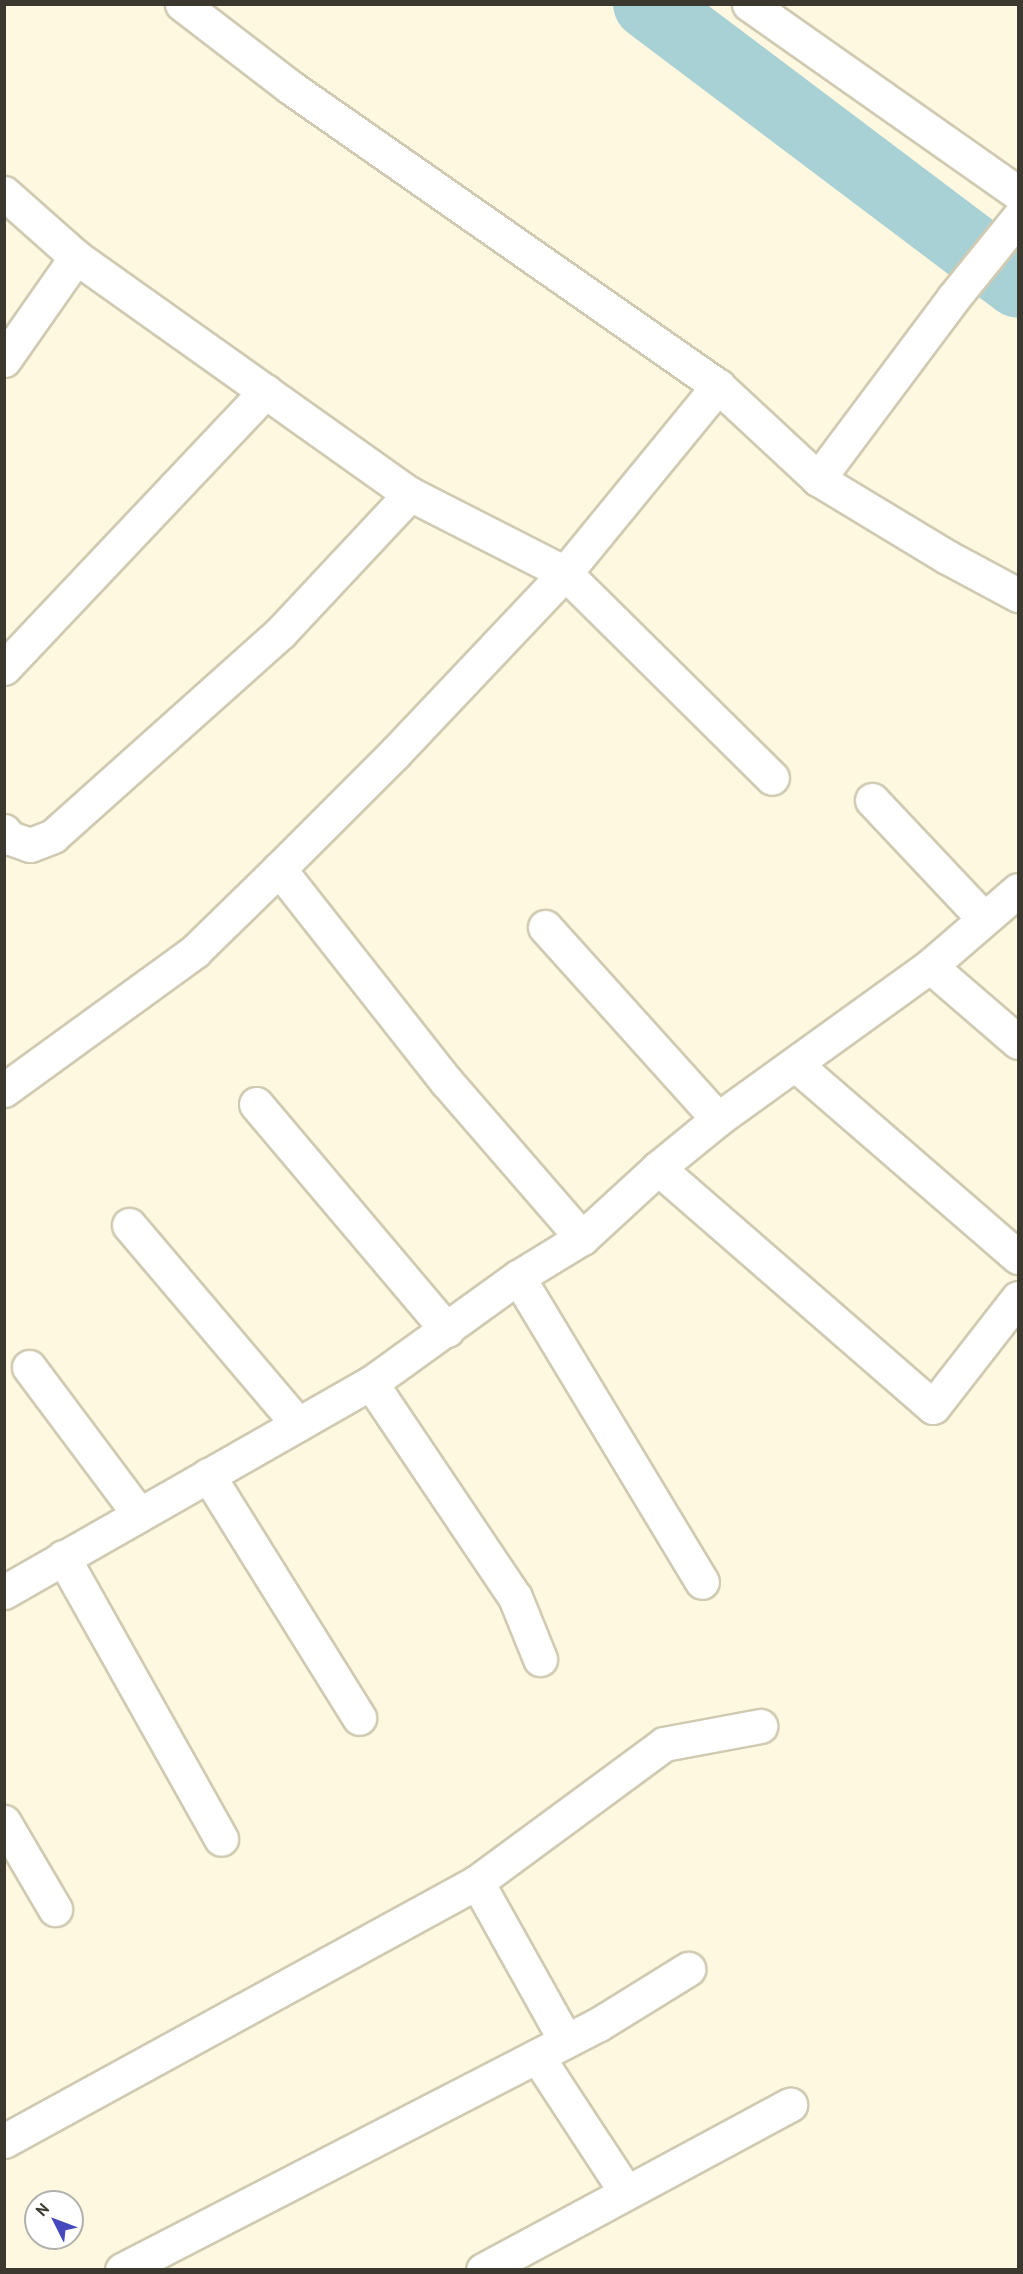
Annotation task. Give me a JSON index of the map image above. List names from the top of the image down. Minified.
{"north":"top left"}
